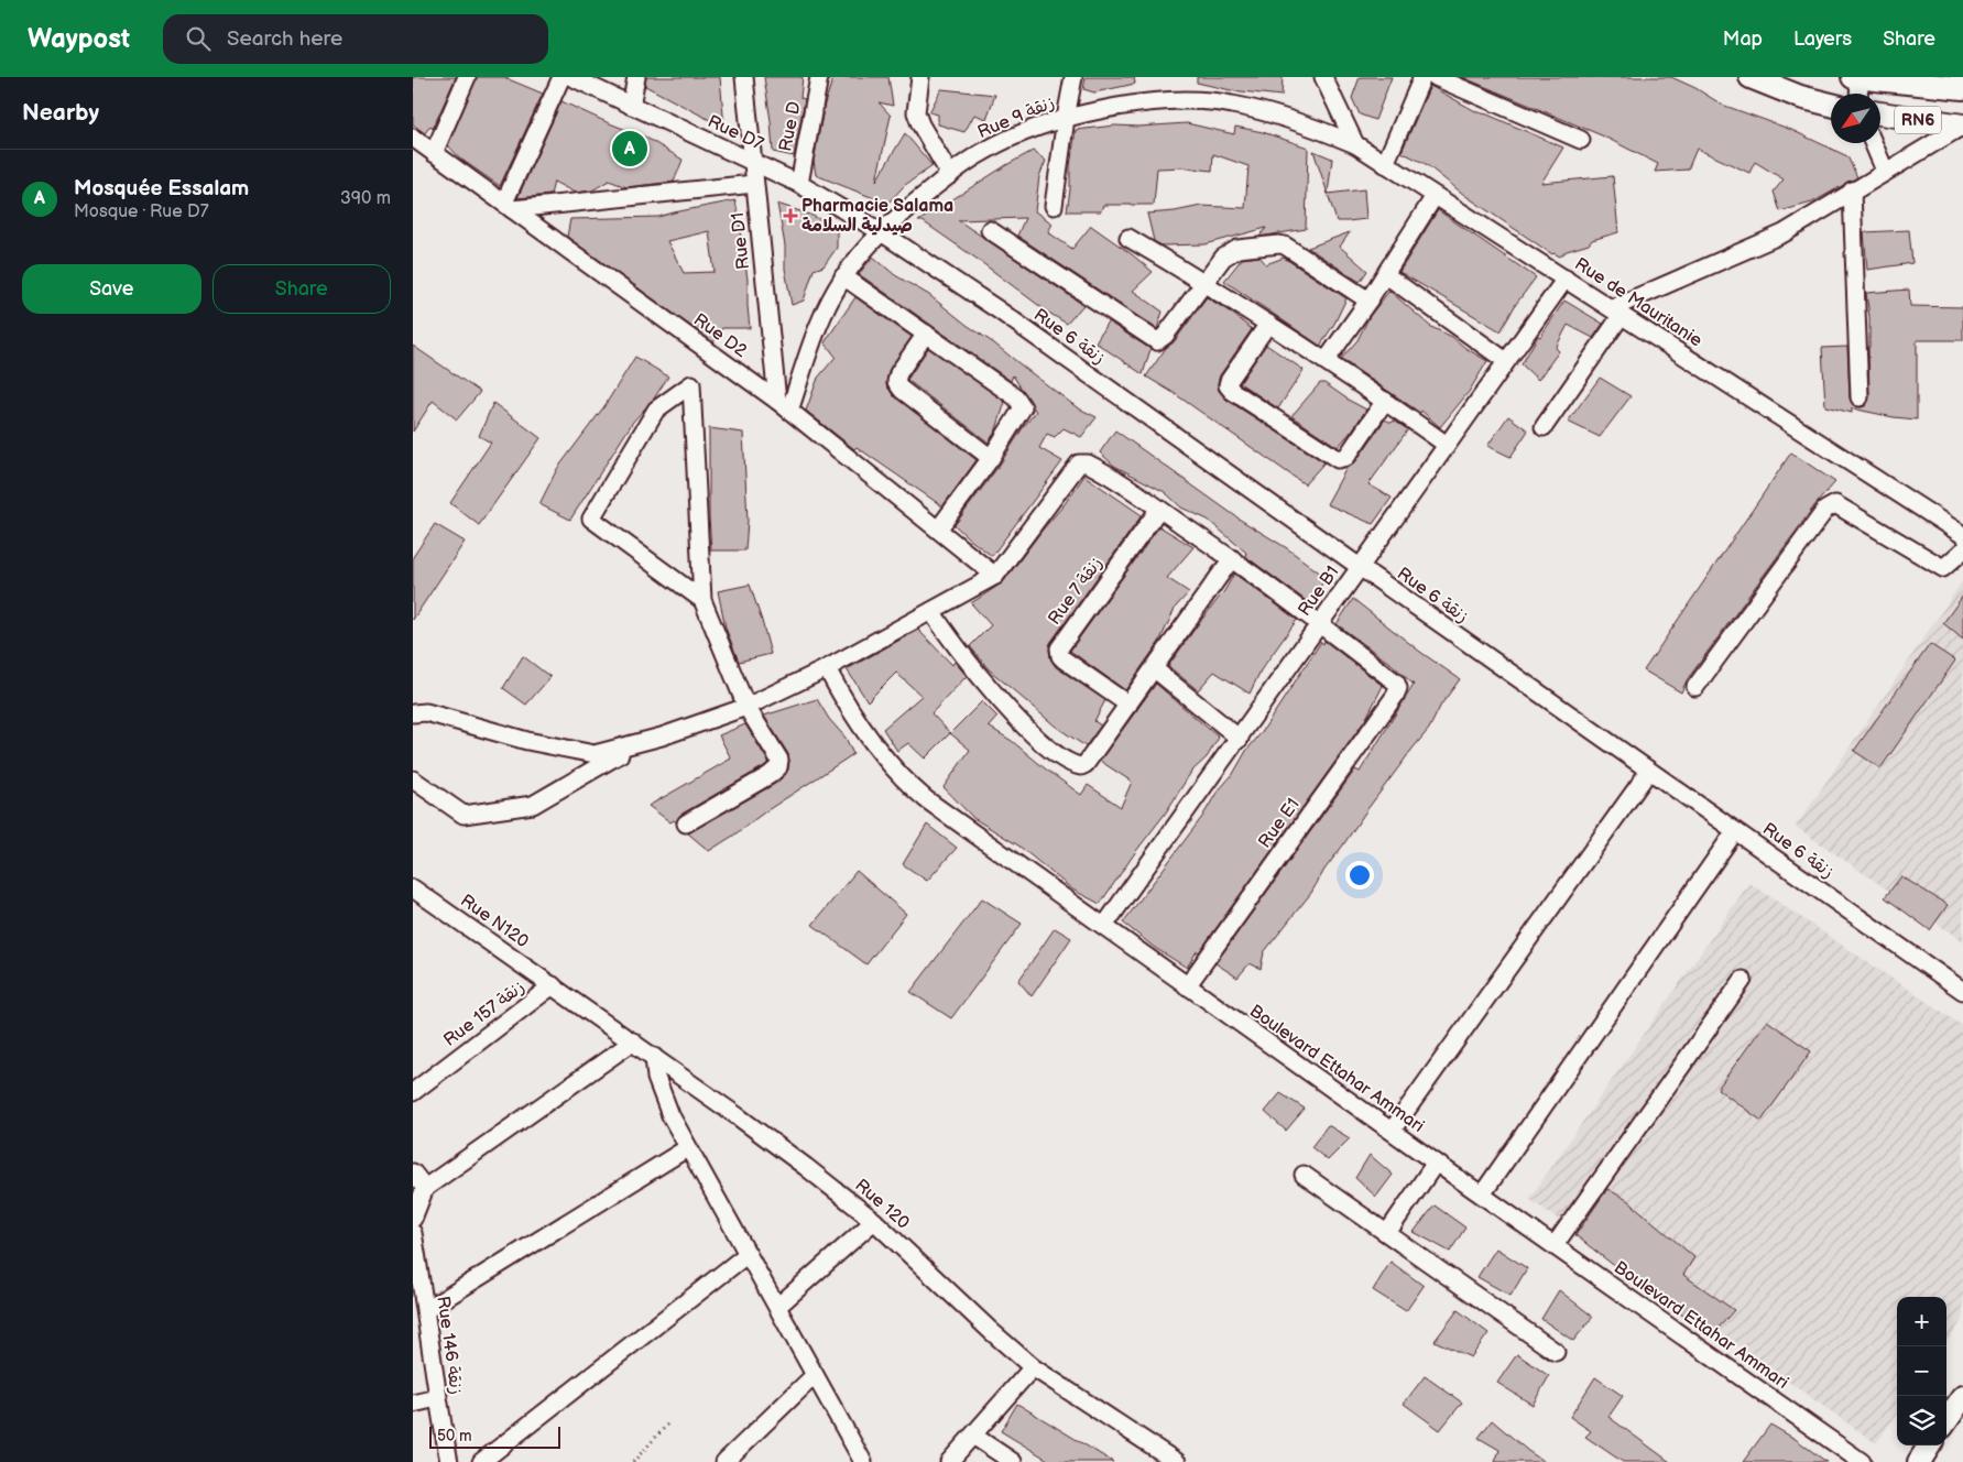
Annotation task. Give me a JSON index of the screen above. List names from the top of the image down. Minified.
{"streets":{"main road":["RN6"],"street":["Rue 9 زنقة","Rue D","Rue D7","Rue D1","Rue de Mauritanie","Rue D2","Rue 6 زنقة","Rue 7 زنقة","Rue B1","Rue E1","Rue N120","Rue 157 زنقة","Boulevard Ettahar Ammari","Rue 120","Rue 146 زنقة"]},"crossings":[["Rue 9 زنقة","Rue D7"],["Rue 9 زنقة","Rue D1"],["Rue 9 زنقة","Rue de Mauritanie"],["Rue 9 زنقة","Rue D2"],["Rue 9 زنقة","Rue 6 زنقة"],["Rue D","Rue D7"],["Rue D7","Rue D1"],["Rue D7","Rue 6 زنقة"],["Rue D1","Rue D2"],["Rue de Mauritanie","Rue B1"],["Rue 6 زنقة","Rue B1"],["Rue B1","Rue E1"],["Rue B1","Boulevard Ettahar Ammari"],["Rue E1","Boulevard Ettahar Ammari"],["Rue N120","Rue 157 زنقة"],["Rue N120","Rue 120"],["Rue 157 زنقة","Rue 120"]],"places":{"health":["Pharmacie Salama صيدلية السلامة"]},"scale_bar":"50 m","north":"bottom left","page":{"header":"Waypost","search":"Search here","nav":["Map","Layers","Share"],"heading":"Nearby","pins":"A","list":[{"mark":"A","name":"Mosquée Essalam","note":"Mosque · Rue D7","value":"390 m"}],"buttons":["Save","Share"],"map_buttons":["+","−"],"scale":"50 m"}}
